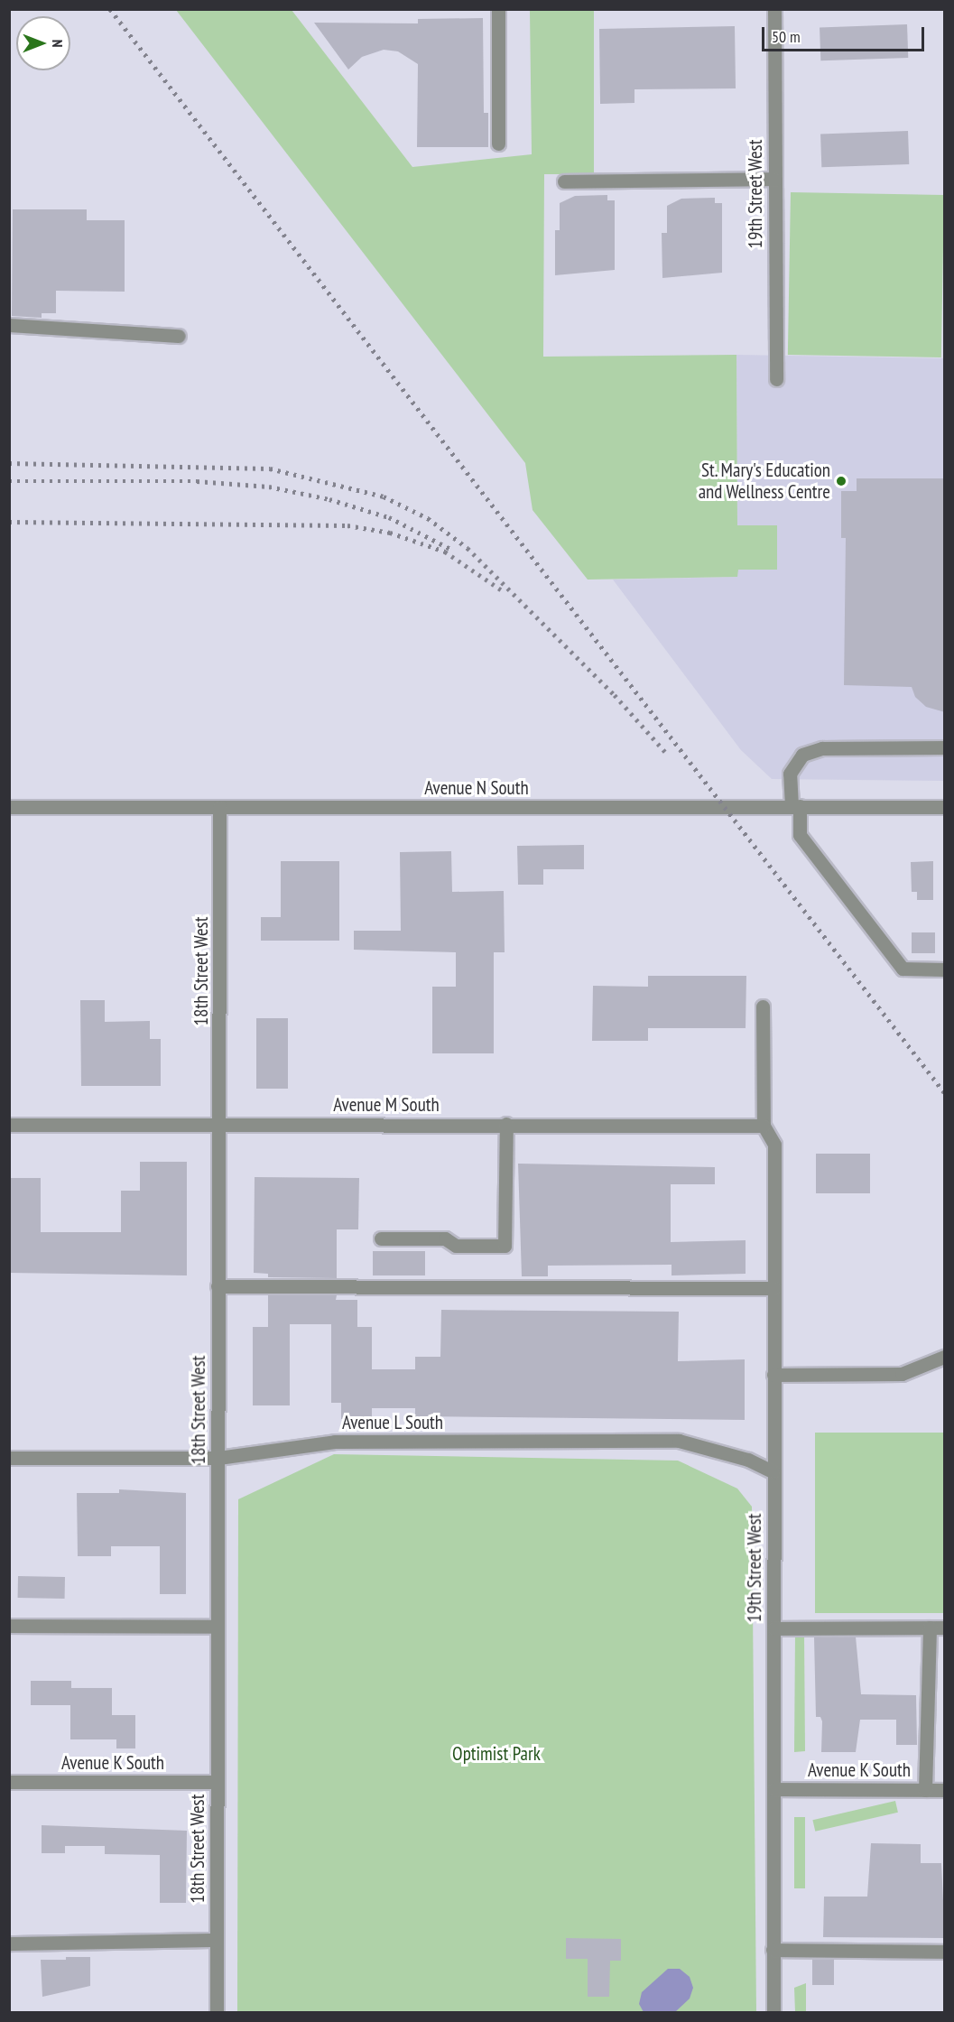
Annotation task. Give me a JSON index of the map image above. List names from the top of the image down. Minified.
{"streets":{"street":["19th Street West","Avenue N South","18th Street West","Avenue M South","Avenue L South","Avenue K South"]},"crossings":[["19th Street West","Avenue M South"],["19th Street West","Avenue L South"],["19th Street West","Avenue K South"],["Avenue N South","18th Street West"],["18th Street West","Avenue M South"],["18th Street West","Avenue L South"],["18th Street West","Avenue K South"]],"parks":["Optimist Park"],"places":["St. Mary's Education and Wellness Centre"],"scale_bar":"50 m","north":"right"}
